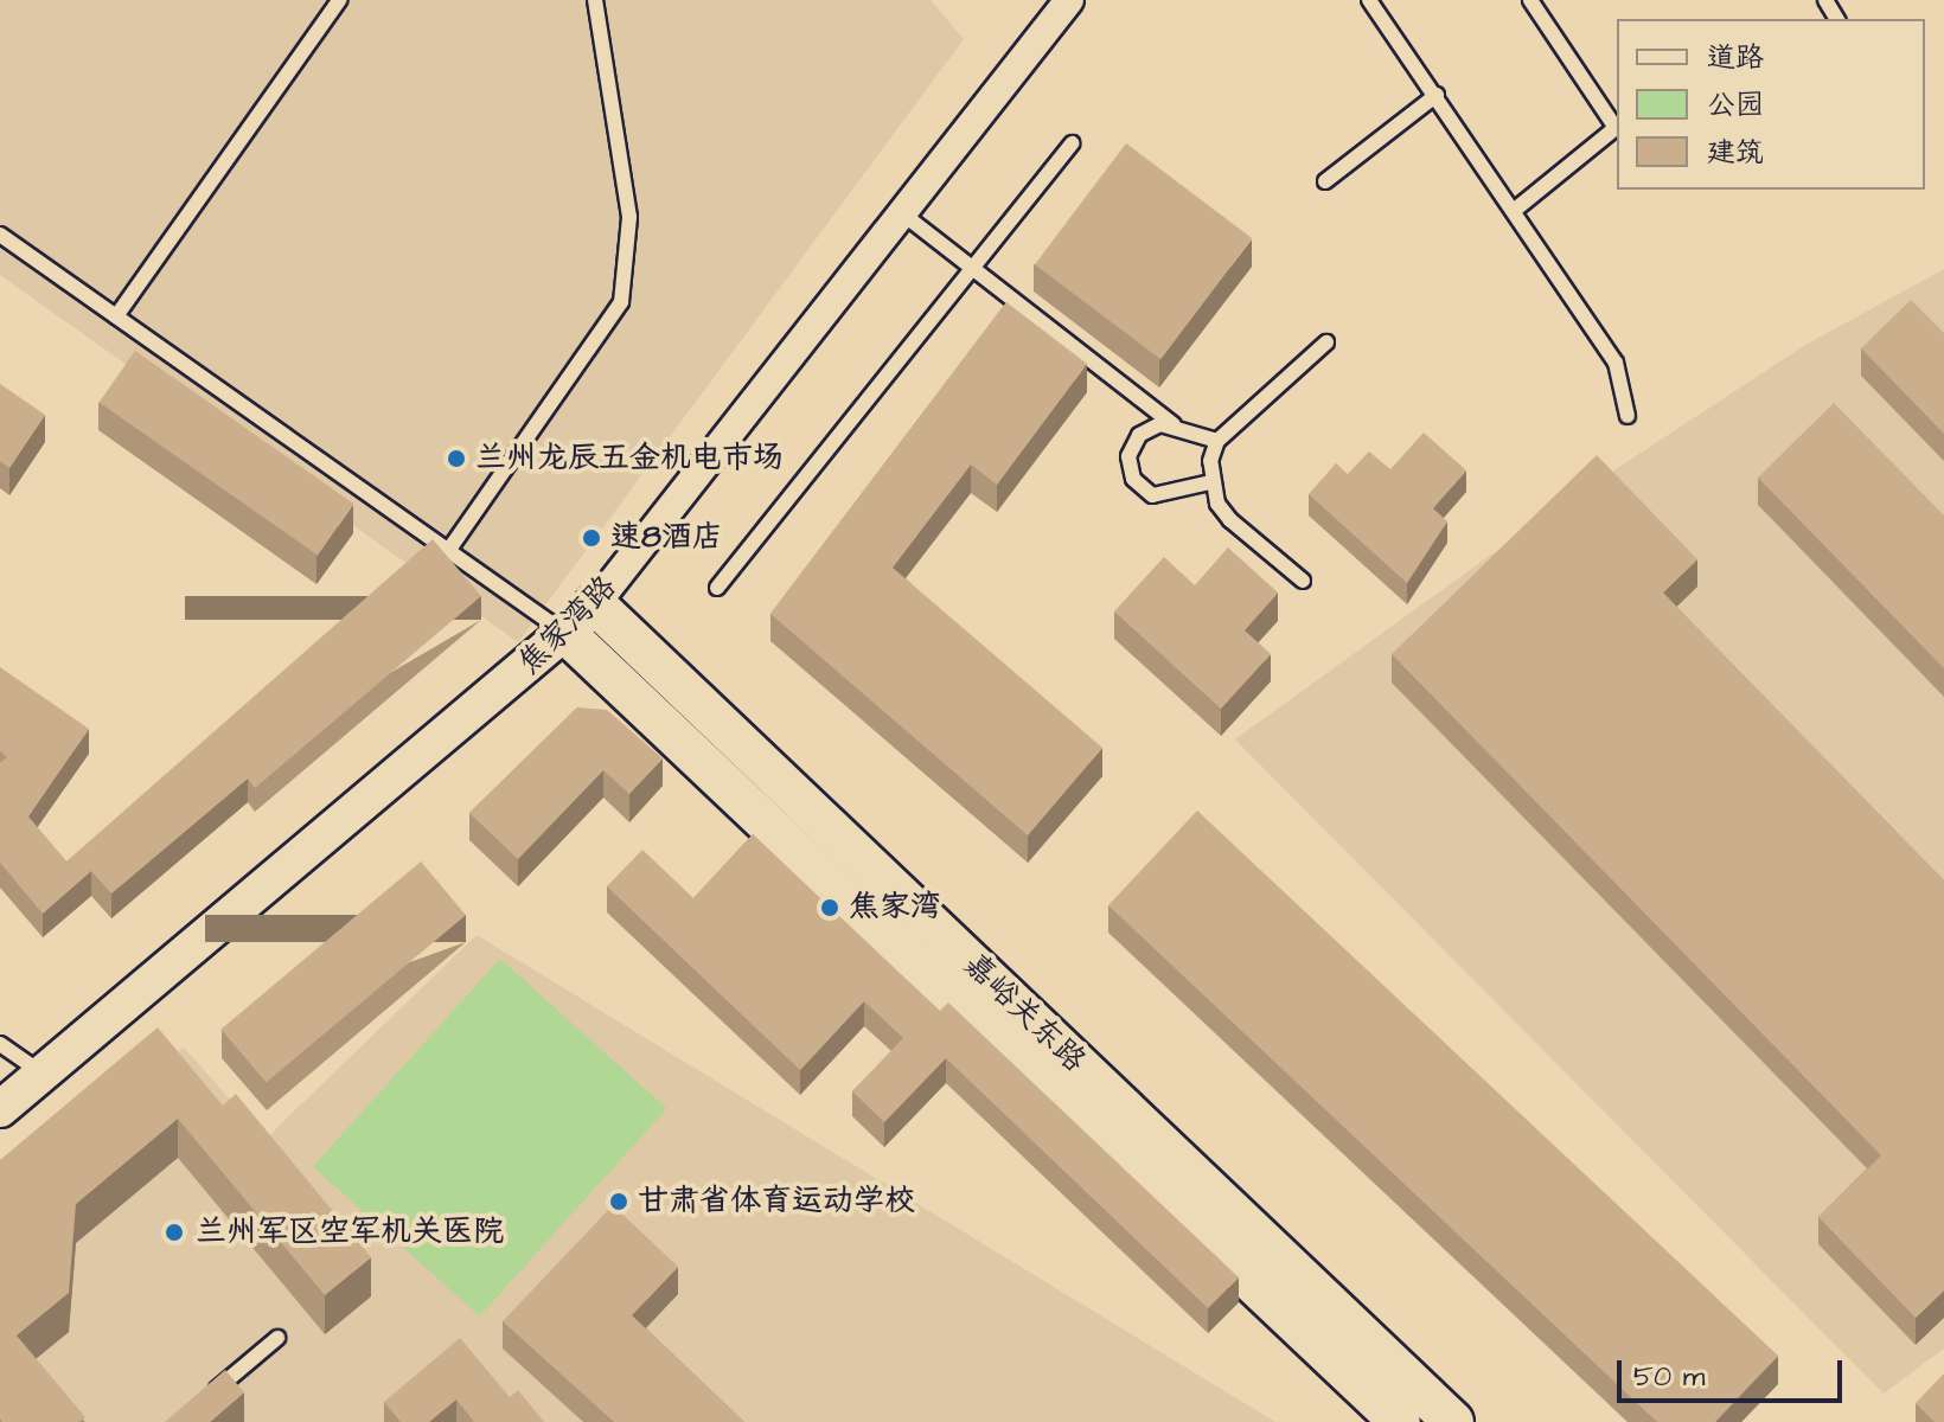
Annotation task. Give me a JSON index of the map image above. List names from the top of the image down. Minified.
{"streets":{"main road":["嘉峪关东路"],"street":["焦家湾路"]},"crossings":[["焦家湾路","嘉峪关东路"]],"places":["兰州龙辰五金机电市场","速8酒店","焦家湾","甘肃省体育运动学校","兰州军区空军机关医院"],"legend":["道路","公园","建筑"],"scale_bar":"50 m"}
